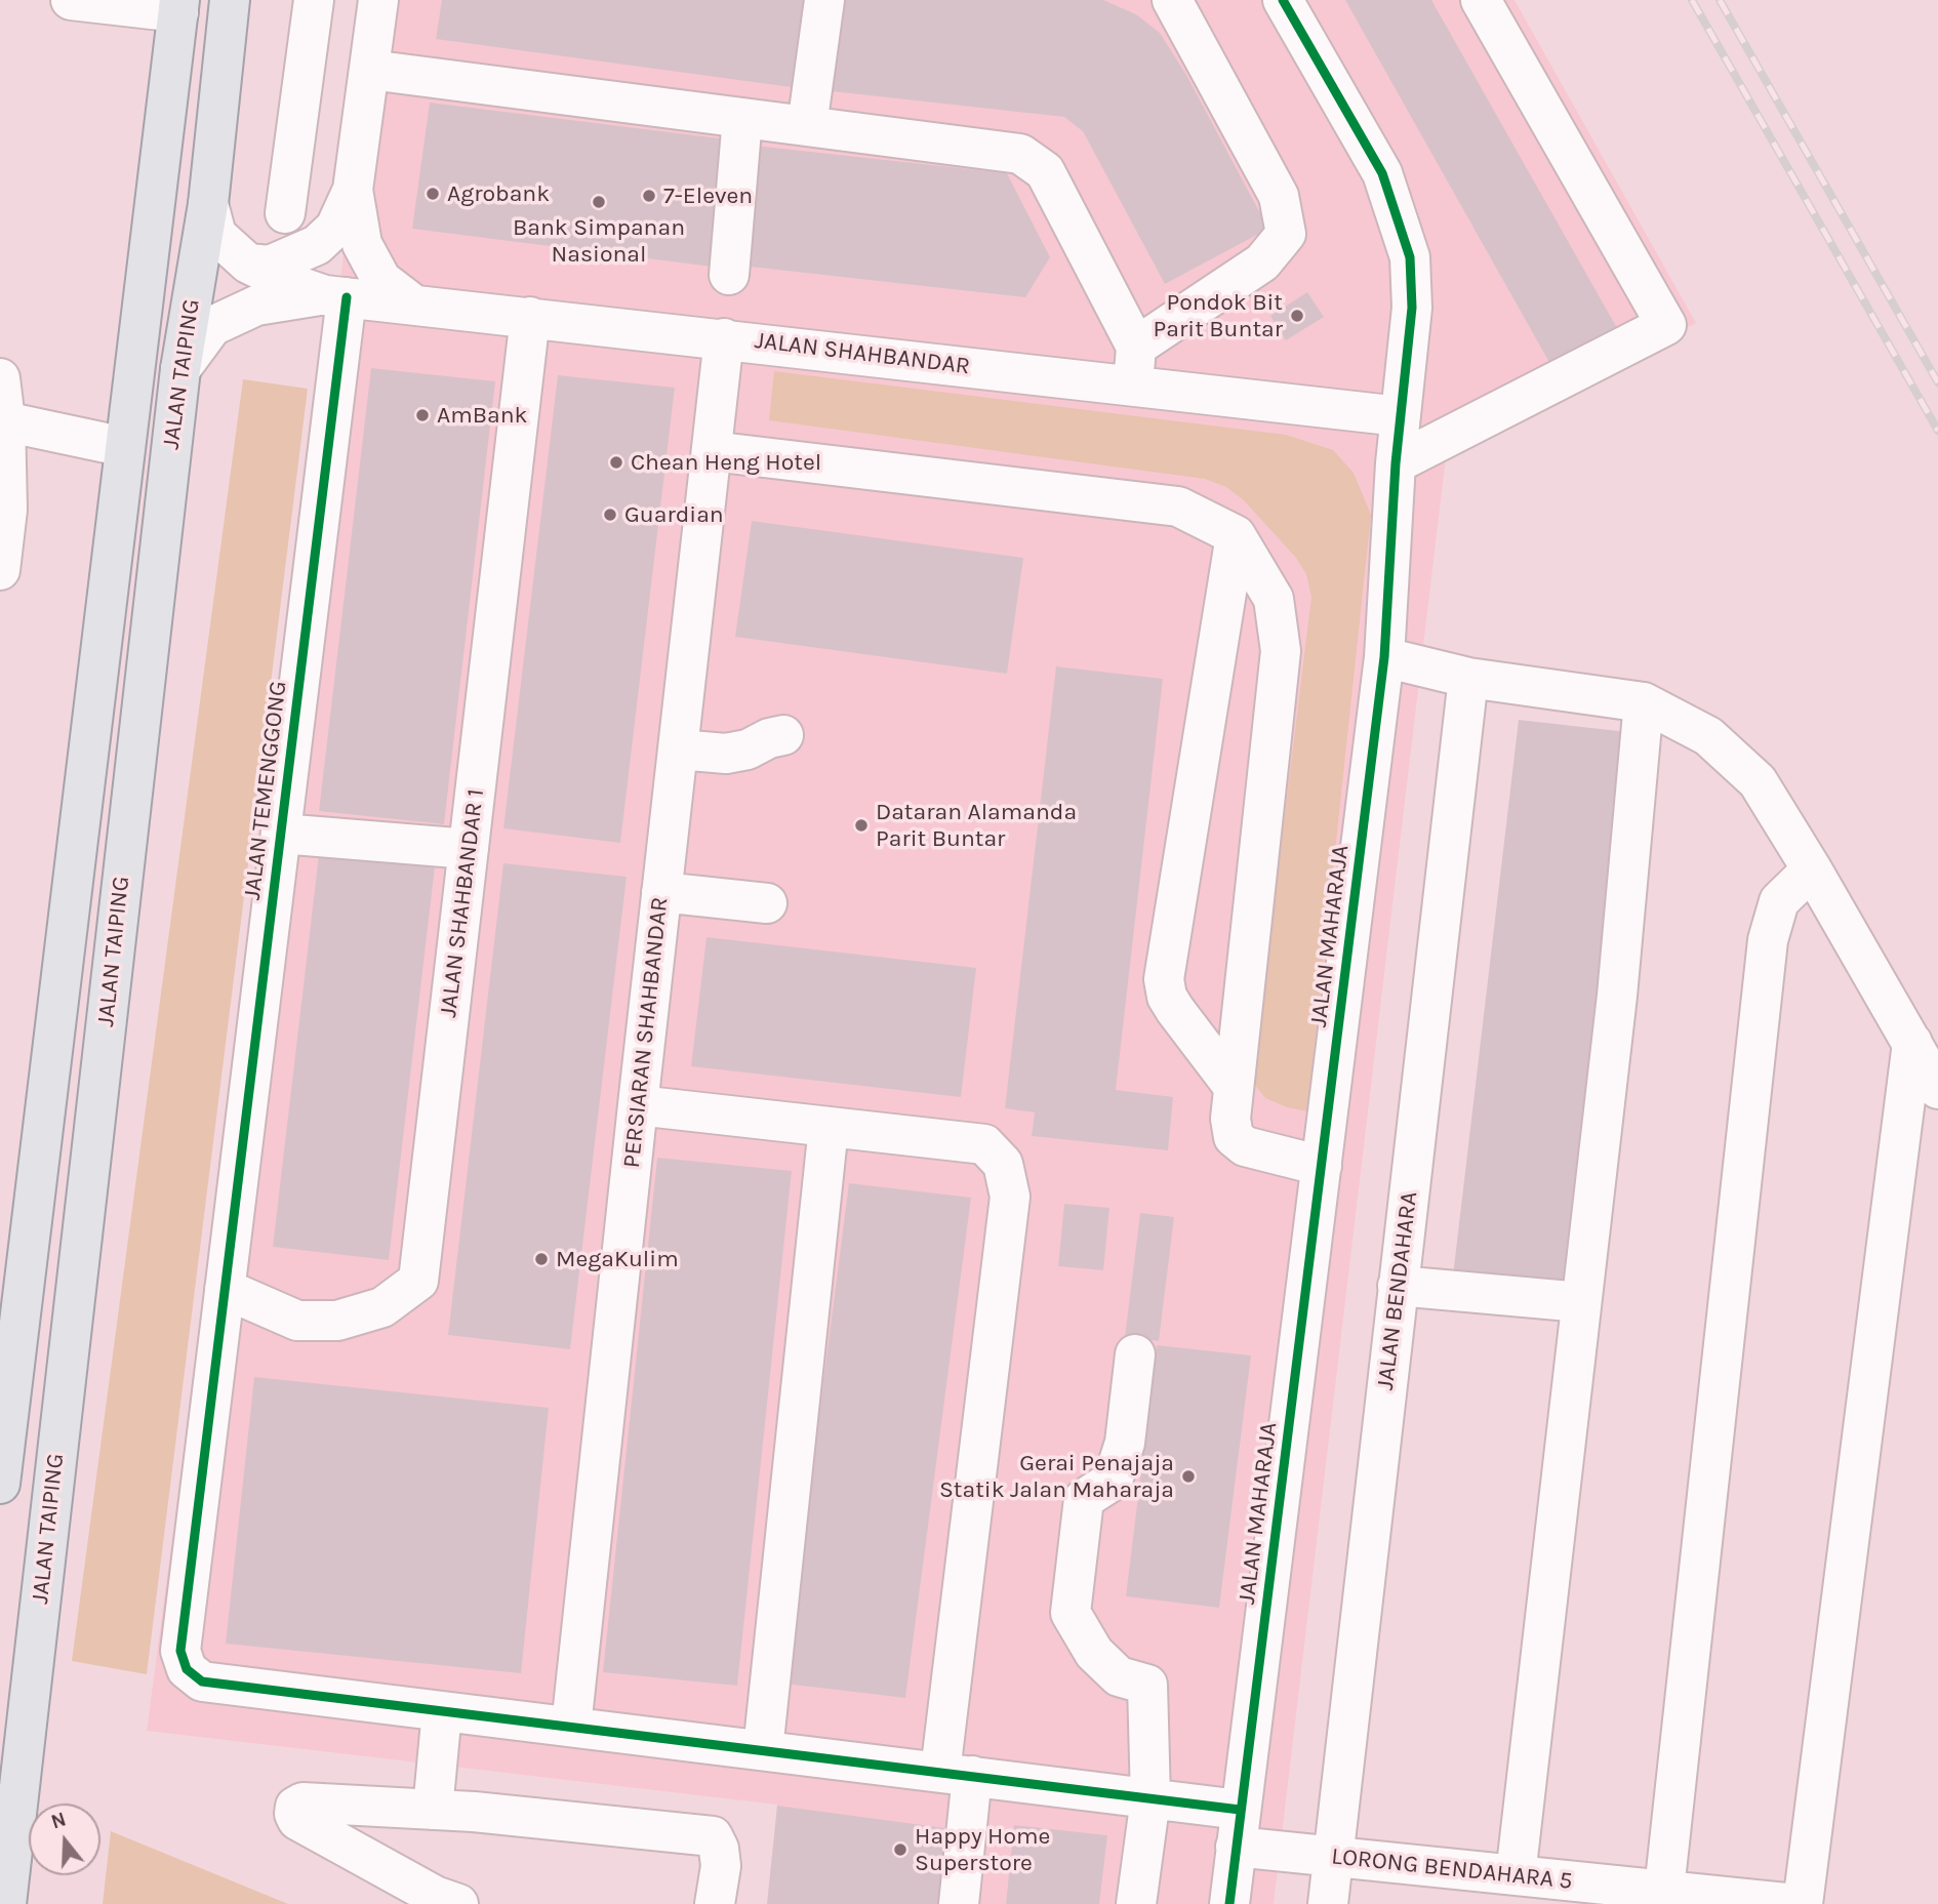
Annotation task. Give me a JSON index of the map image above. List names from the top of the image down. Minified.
{"streets":{"main road":["JALAN TAIPING"],"street":["JALAN SHAHBANDAR","JALAN TEMENGGONG","JALAN SHAHBANDAR 1","JALAN MAHARAJA","PERSIARAN SHAHBANDAR","JALAN BENDAHARA","LORONG BENDAHARA 5"]},"crossings":[["JALAN SHAHBANDAR","JALAN TAIPING"],["JALAN SHAHBANDAR","JALAN TEMENGGONG"],["JALAN SHAHBANDAR","JALAN SHAHBANDAR 1"],["JALAN SHAHBANDAR","JALAN MAHARAJA"],["JALAN SHAHBANDAR","PERSIARAN SHAHBANDAR"],["JALAN TEMENGGONG","JALAN SHAHBANDAR 1"],["JALAN TEMENGGONG","PERSIARAN SHAHBANDAR"],["JALAN TEMENGGONG","LORONG BENDAHARA 5"],["JALAN MAHARAJA","LORONG BENDAHARA 5"],["PERSIARAN SHAHBANDAR","LORONG BENDAHARA 5"],["JALAN BENDAHARA","LORONG BENDAHARA 5"]],"places":["Agrobank","7-Eleven","Bank Simpanan Nasional","Pondok Bit Parit Buntar","AmBank","Chean Heng Hotel","Guardian","Dataran Alamanda Parit Buntar","MegaKulim","Gerai Penajaja Statik Jalan Maharaja","Happy Home Superstore"],"north":"top"}
